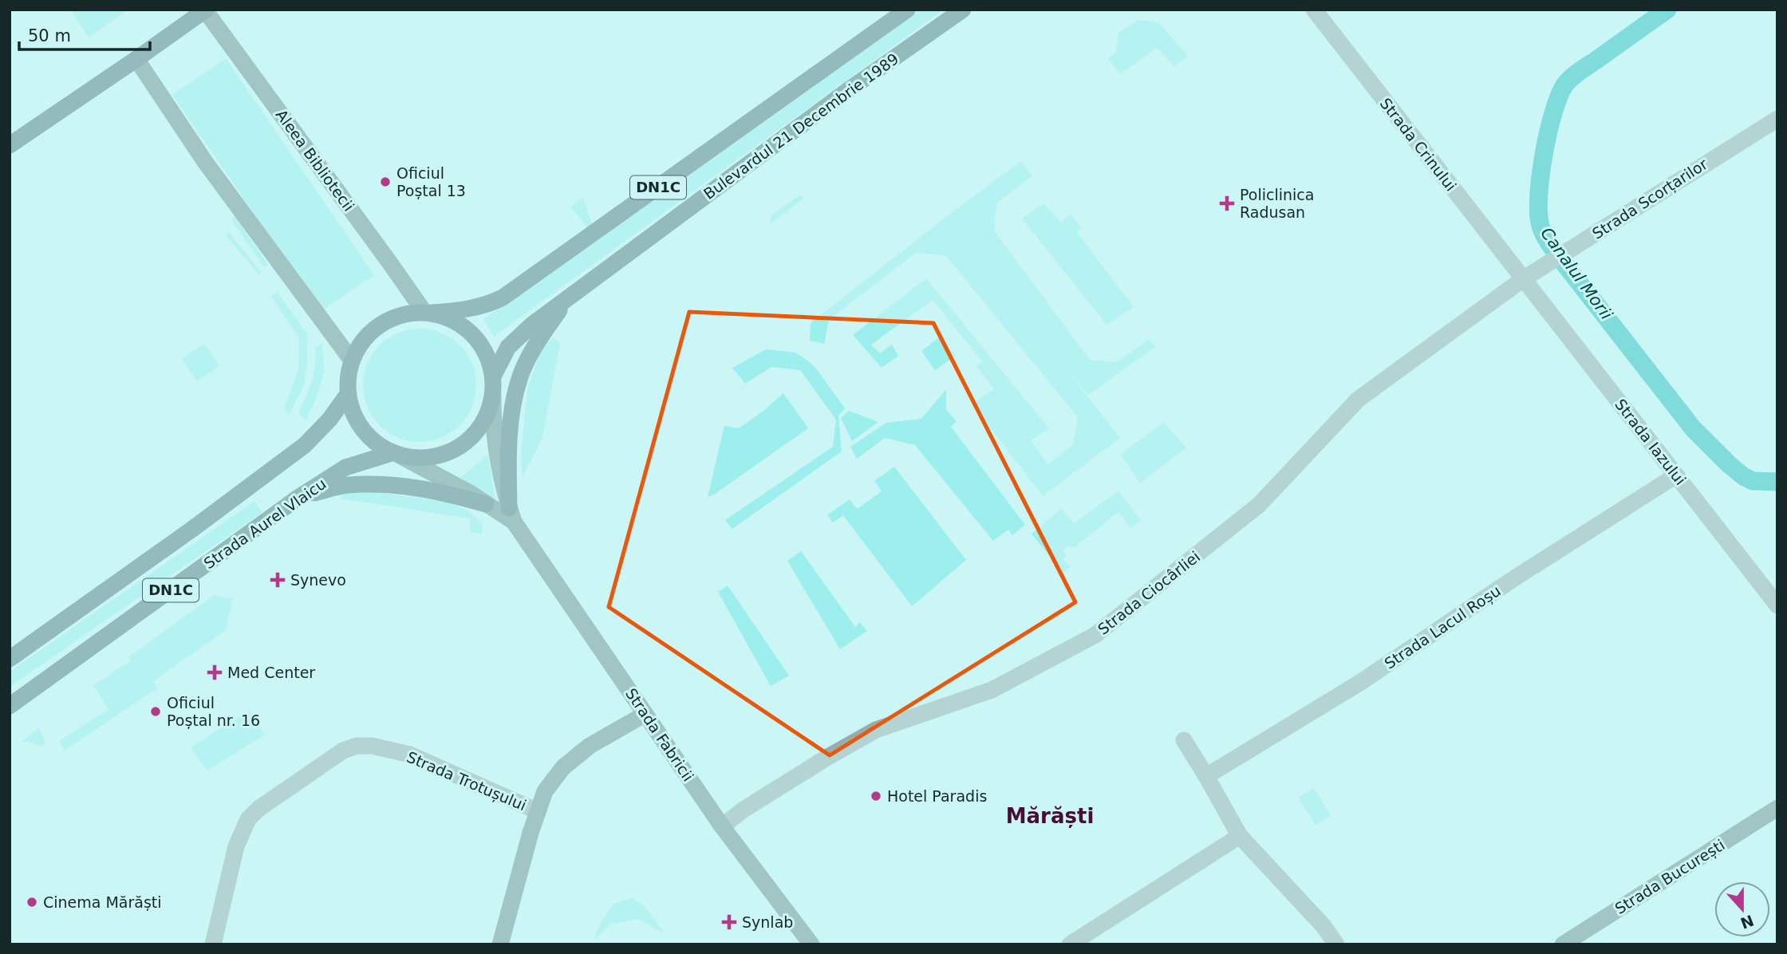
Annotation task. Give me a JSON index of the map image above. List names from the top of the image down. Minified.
{"streets":{"main road":["Bulevardul 21 Decembrie 1989","Aleea Bibliotecii","DN1C","Strada Aurel Vlaicu","Strada Fabricii","Strada București"],"street":["Strada Crinului","Strada Scorțarilor","Strada Iazului","Strada Ciocârliei","Strada Lacul Roșu","Strada Trotușului"]},"crossings":[["Bulevardul 21 Decembrie 1989","Aleea Bibliotecii"],["Bulevardul 21 Decembrie 1989","DN1C"],["Bulevardul 21 Decembrie 1989","Strada Aurel Vlaicu"],["Bulevardul 21 Decembrie 1989","Strada Fabricii"],["Strada Crinului","Strada Scorțarilor"],["Strada Crinului","Strada Iazului"],["Strada Crinului","Strada Ciocârliei"],["Aleea Bibliotecii","DN1C"],["Aleea Bibliotecii","Strada Aurel Vlaicu"],["Aleea Bibliotecii","Strada Fabricii"],["DN1C","Strada Aurel Vlaicu"],["DN1C","Strada Fabricii"],["Strada Scorțarilor","Strada Iazului"],["Strada Scorțarilor","Strada Ciocârliei"],["Strada Iazului","Strada Ciocârliei"],["Strada Iazului","Strada Lacul Roșu"],["Strada Aurel Vlaicu","Strada Fabricii"],["Strada Ciocârliei","Strada Fabricii"]],"districts":["Mărăști"],"water":["Canalul Morii"],"places":{"other":["Oficiul Poștal 13","Oficiul Poștal nr. 16","Hotel Paradis","Cinema Mărăști"],"health":["Policlinica Radusan","Synevo","Med Center","Synlab"]},"scale_bar":"50 m","north":"bottom"}
